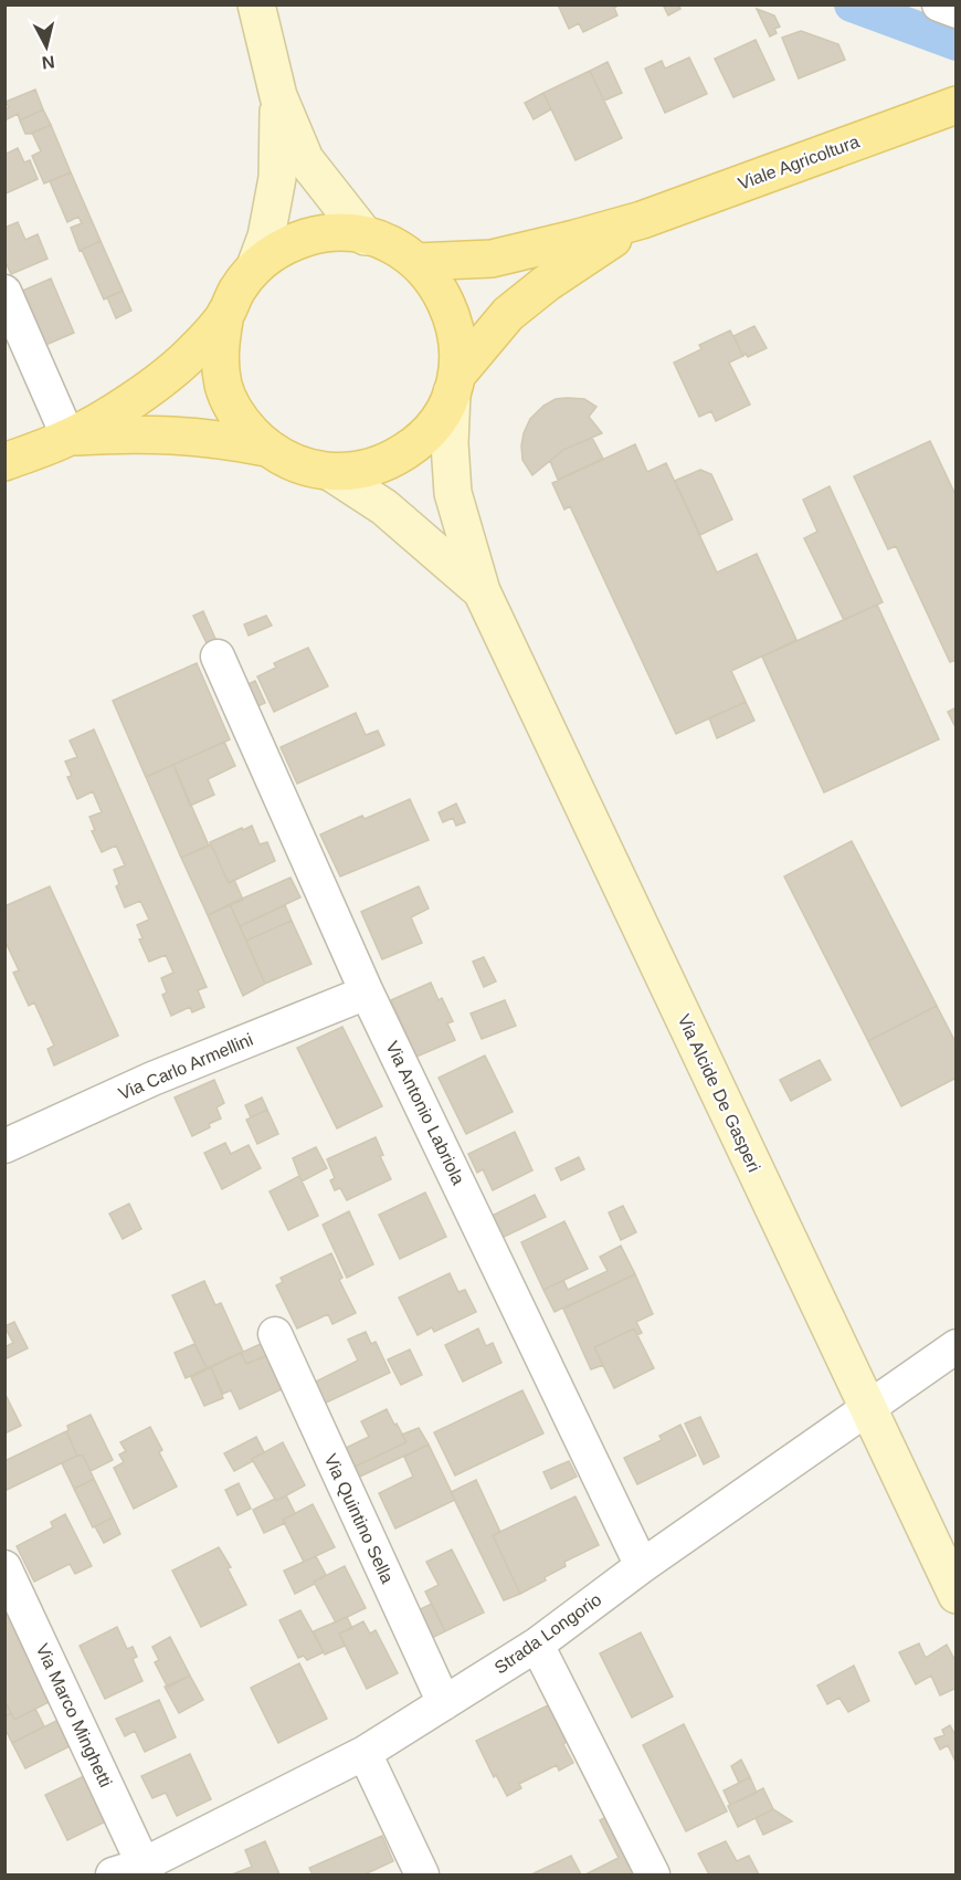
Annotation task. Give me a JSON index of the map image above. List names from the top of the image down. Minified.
{"streets":{"main road":["Viale Agricoltura","Via Alcide De Gasperi"],"street":["Via Carlo Armellini","Via Antonio Labriola","Via Quintino Sella","Strada Longorio","Via Marco Minghetti"]},"crossings":[["Viale Agricoltura","Via Alcide De Gasperi"],["Via Carlo Armellini","Via Antonio Labriola"],["Via Alcide De Gasperi","Strada Longorio"],["Via Antonio Labriola","Strada Longorio"],["Via Quintino Sella","Strada Longorio"],["Strada Longorio","Via Marco Minghetti"]],"north":"bottom"}
